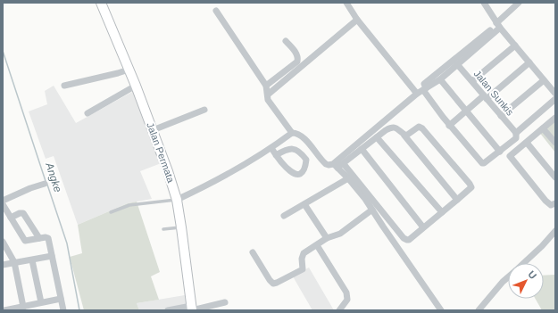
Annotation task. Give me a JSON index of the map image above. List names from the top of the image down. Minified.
{"streets":{"main road":["Jalan Permata"],"street":["Jalan Sunkis"]},"water":["Angke"],"north":"top right"}
